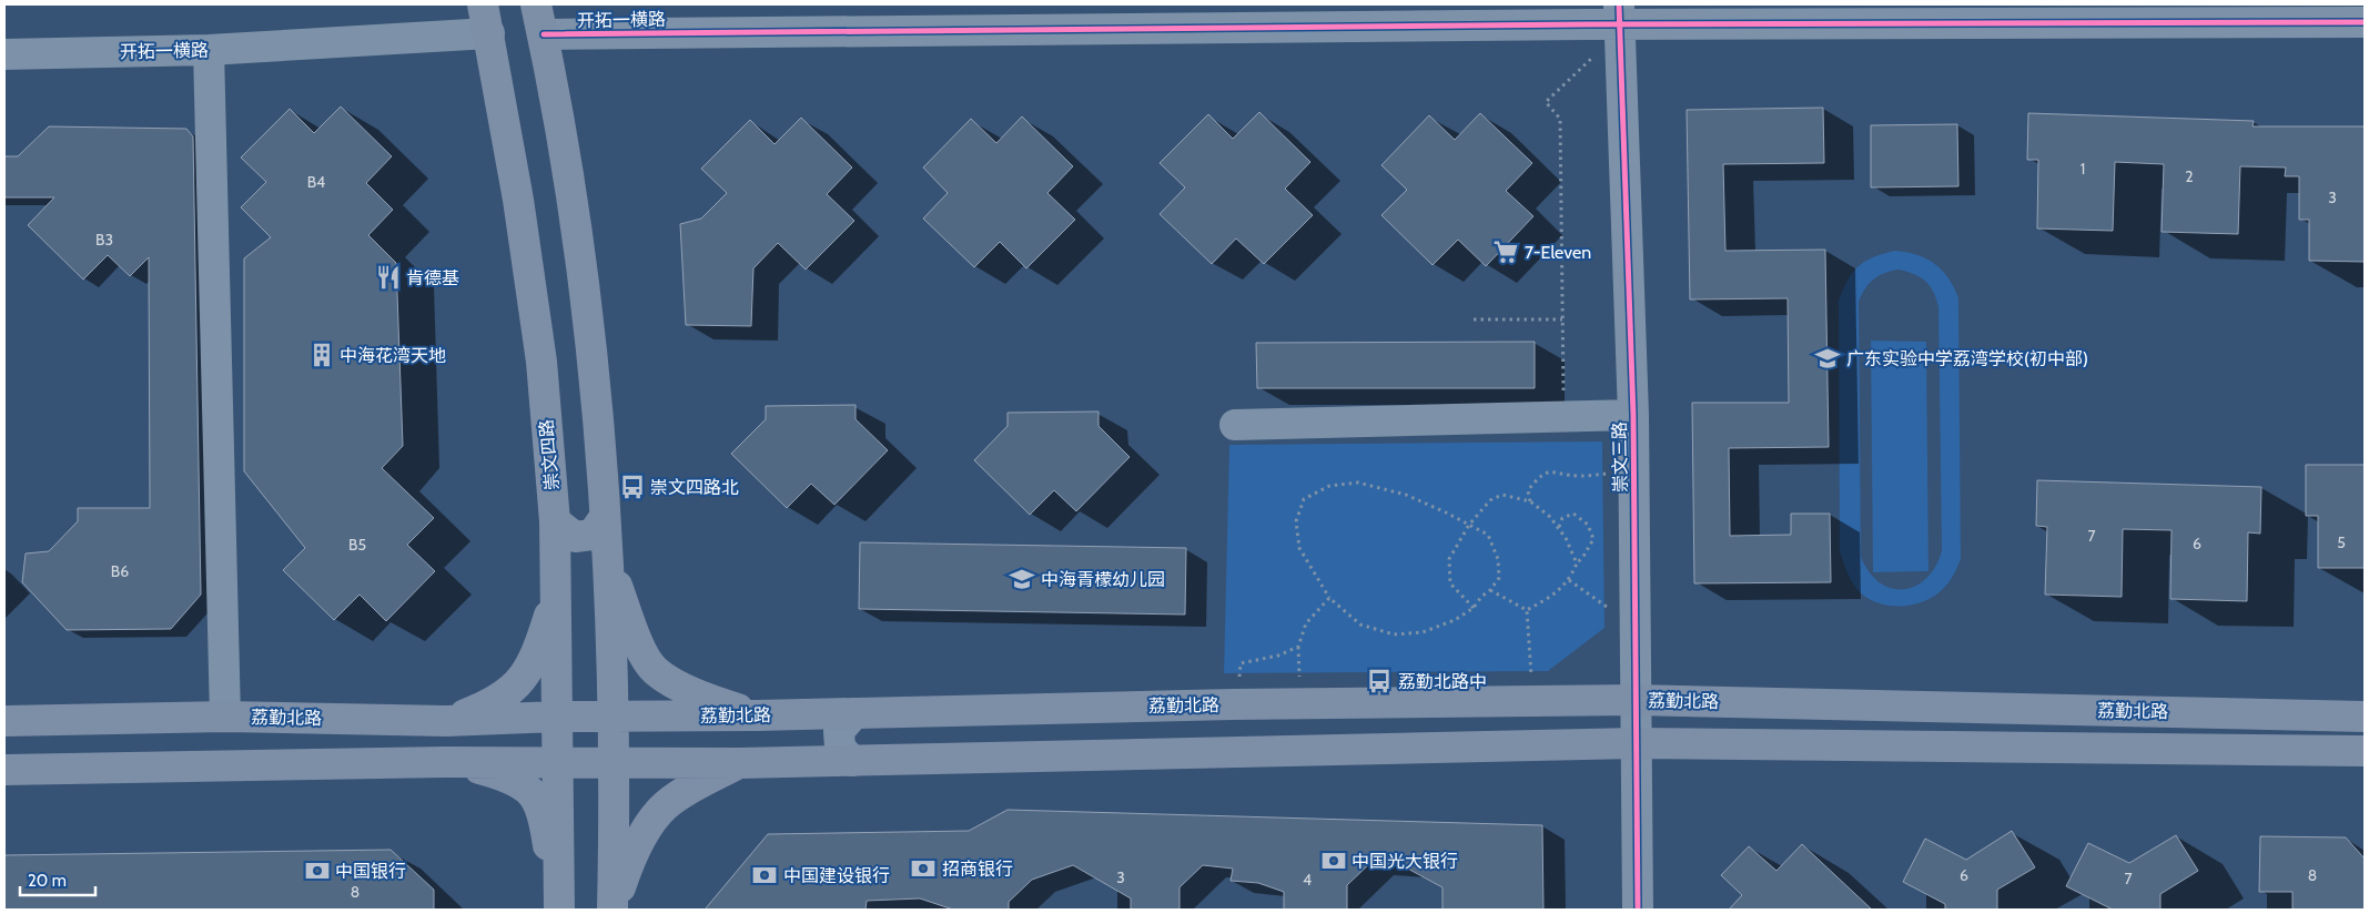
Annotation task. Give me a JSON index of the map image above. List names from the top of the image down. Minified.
{"streets":{"main road":["崇文四路","荔勤北路"],"street":["开拓一横路","崇文三路"]},"crossings":[["开拓一横路","崇文四路"],["开拓一横路","崇文三路"],["崇文四路","荔勤北路"],["崇文三路","荔勤北路"]],"places":{"supermarket":["7-Eleven"],"restaurant":["肯德基"],"building":["中海花湾天地"],"school or university":["广东实验中学荔湾学校(初中部)","中海青檬幼儿园"],"bus stop":["崇文四路北","荔勤北路中"],"bank":["中国光大银行","招商银行","中国银行","中国建设银行"]},"house_numbers":["1","2","B4","3","B3","7","5","6","B5","B6","6","8","3","7","4","8"],"scale_bar":"20 m"}
